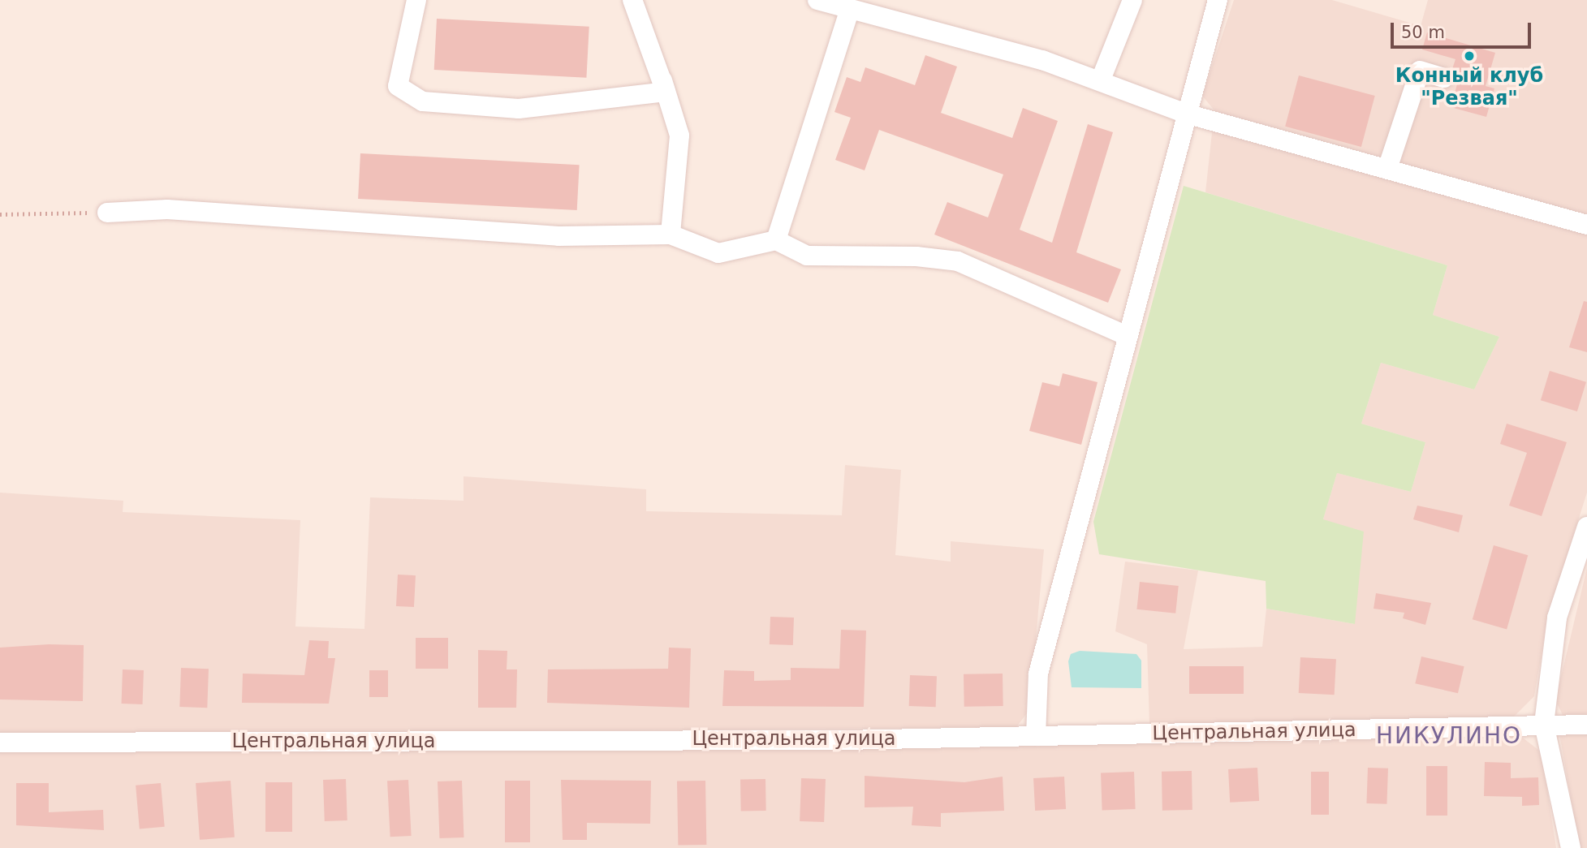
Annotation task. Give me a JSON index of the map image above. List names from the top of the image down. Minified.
{"streets":{"street":["Центральная улица"]},"districts":["НИКУЛИНО"],"places":["Конный клуб \"Резвая\""],"scale_bar":"50 m"}
